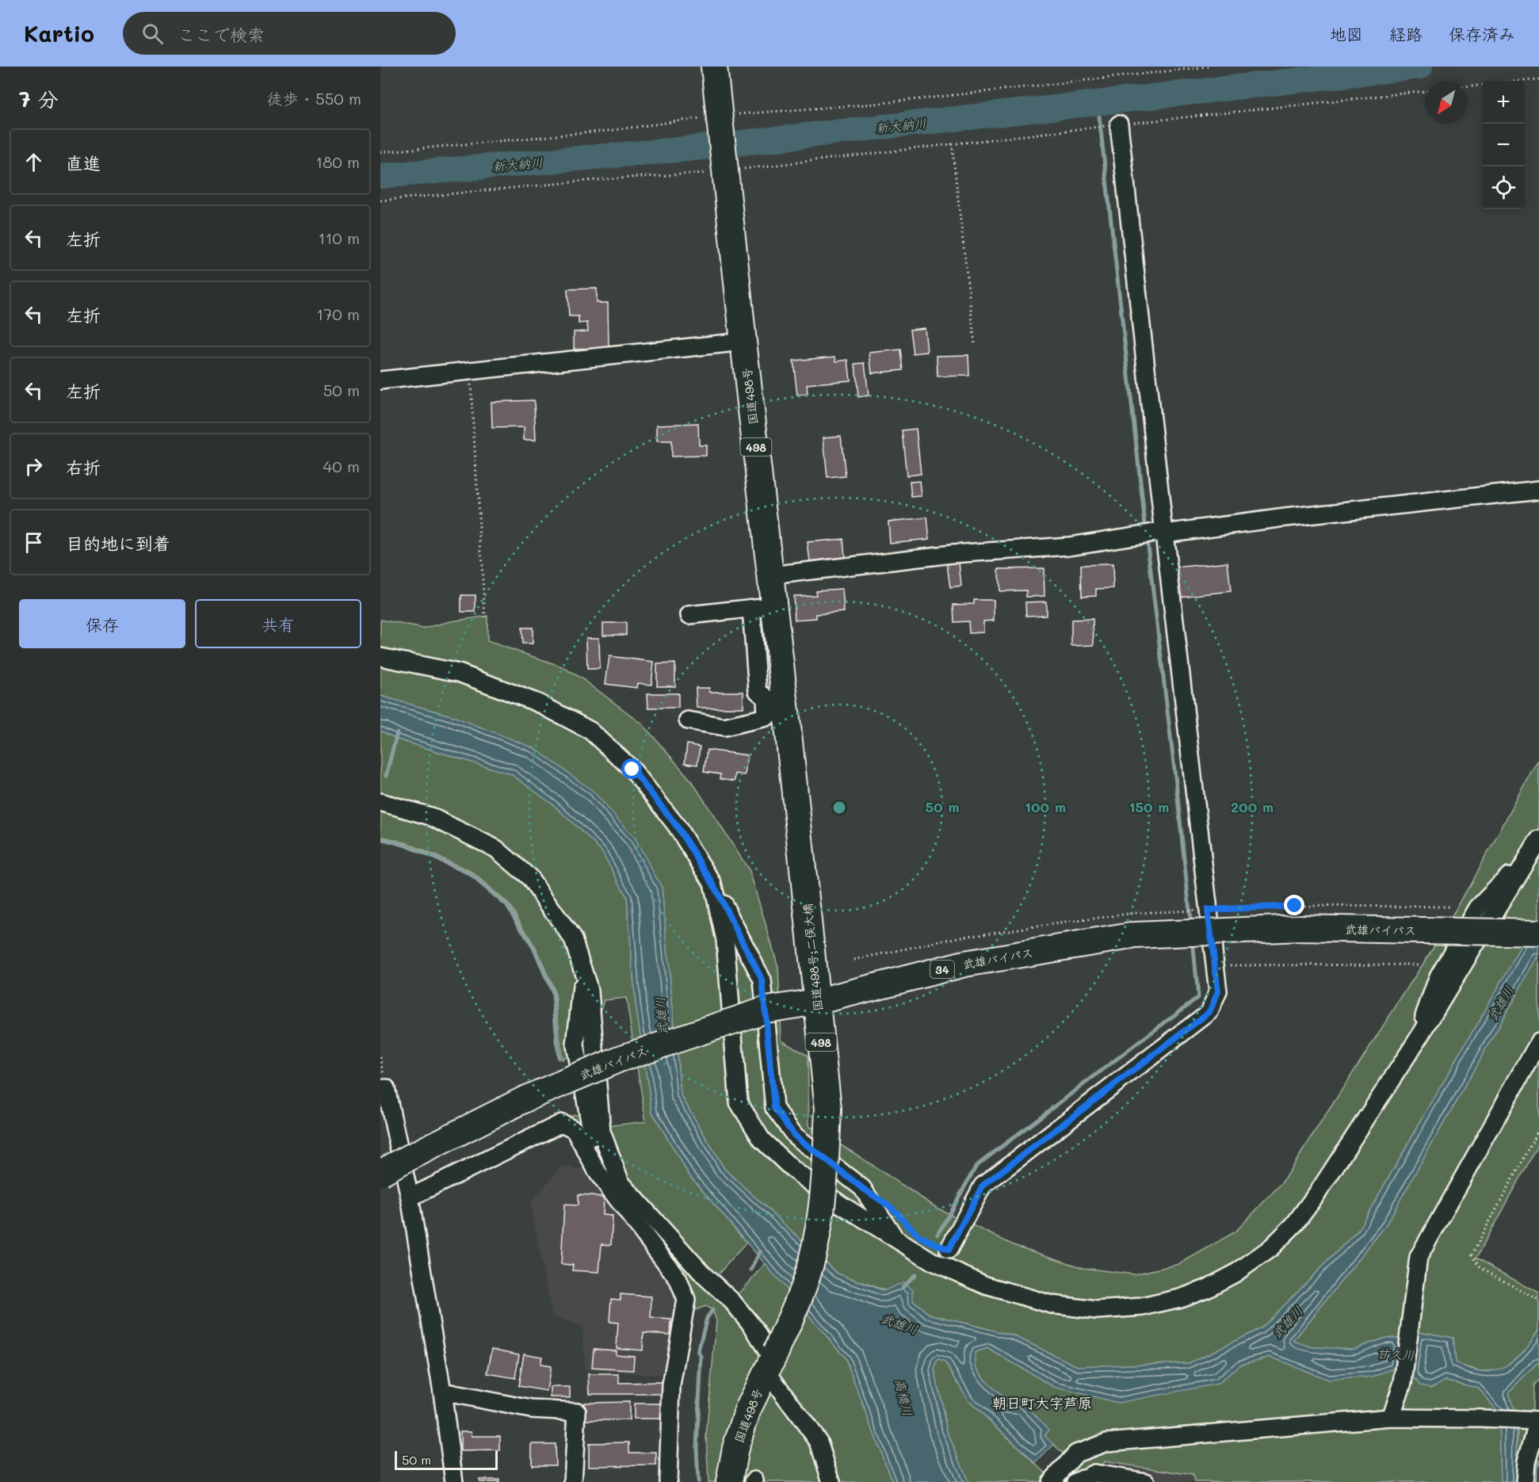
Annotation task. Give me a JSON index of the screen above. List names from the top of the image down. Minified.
{"streets":{"highway":["国道498号","498","武雄バイパス","国道498号;二俣大橋","34"]},"crossings":[["国道498号","国道498号;二俣大橋"],["武雄バイパス","国道498号;二俣大橋"]],"districts":["朝日町大字芦原"],"water":["新大納川","武雄川","甘久川","高橋川"],"scale_bar":"50 m","north":"bottom left","page":{"header":"Kartio","search":"ここで検索","nav":["地図","経路","保存済み"],"heading":["7 分","徒歩 · 550 m"],"map_buttons":["+","−"],"list":[["直進","180 m"],["左折","110 m"],["左折","170 m"],["左折","50 m"],["右折","40 m"],"目的地に到着"],"buttons":["保存","共有"],"scale":"50 m"},"rings":["50 m","100 m","150 m","200 m"]}
